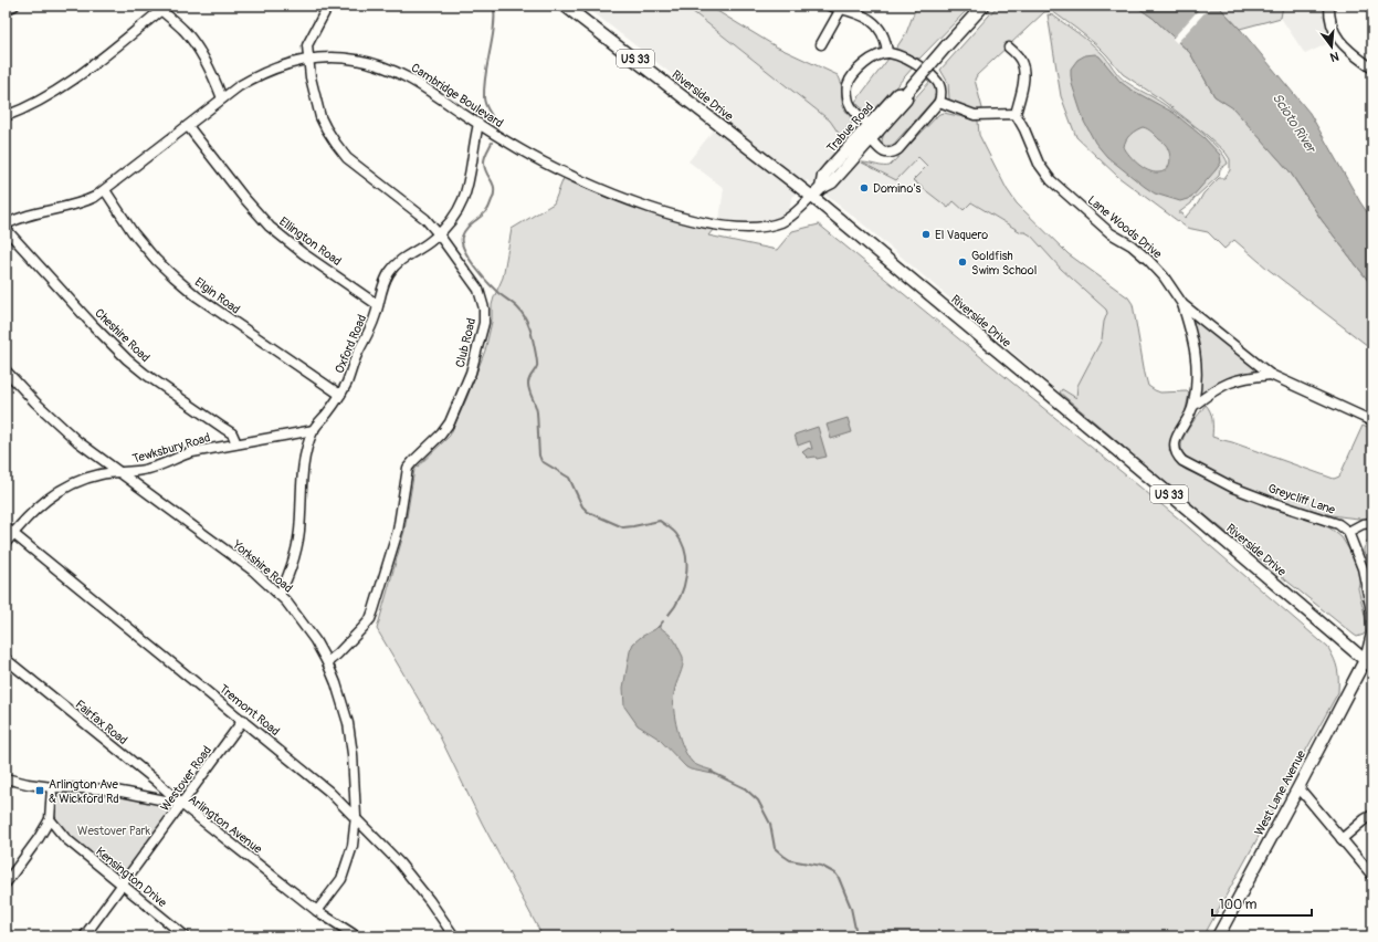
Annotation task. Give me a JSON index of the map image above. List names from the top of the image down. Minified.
{"streets":{"main road":["US 33","Riverside Drive","Trabue Road","West Lane Avenue"],"street":["Cambridge Boulevard","Lane Woods Drive","Ellington Road","Elgin Road","Cheshire Road","Club Road","Oxford Road","Tewksbury Road","Greycliff Lane","Yorkshire Road","Tremont Road","Fairfax Road","Westover Road","Arlington Avenue","Kensington Drive"]},"crossings":[["Cambridge Boulevard","Riverside Drive"],["Cambridge Boulevard","Trabue Road"],["Cambridge Boulevard","Ellington Road"],["Cambridge Boulevard","Elgin Road"],["Cambridge Boulevard","Club Road"],["Cambridge Boulevard","Oxford Road"],["Riverside Drive","Trabue Road"],["Riverside Drive","West Lane Avenue"],["Lane Woods Drive","Greycliff Lane"],["Ellington Road","Oxford Road"],["Elgin Road","Oxford Road"],["Cheshire Road","Tewksbury Road"],["Club Road","Oxford Road"],["Club Road","Yorkshire Road"],["Oxford Road","Tewksbury Road"],["Oxford Road","Yorkshire Road"],["Tewksbury Road","Yorkshire Road"],["Tewksbury Road","Tremont Road"],["Yorkshire Road","Tremont Road"],["Yorkshire Road","Arlington Avenue"],["Tremont Road","Westover Road"],["Fairfax Road","Westover Road"],["Fairfax Road","Arlington Avenue"],["Westover Road","Arlington Avenue"],["Westover Road","Kensington Drive"]],"water":["Scioto River"],"parks":["Westover Park"],"places":{"other":["Domino's","El Vaquero","Goldfish Swim School"],"transit":["Arlington Ave & Wickford Rd"]},"scale_bar":"100 m","north":"bottom"}
